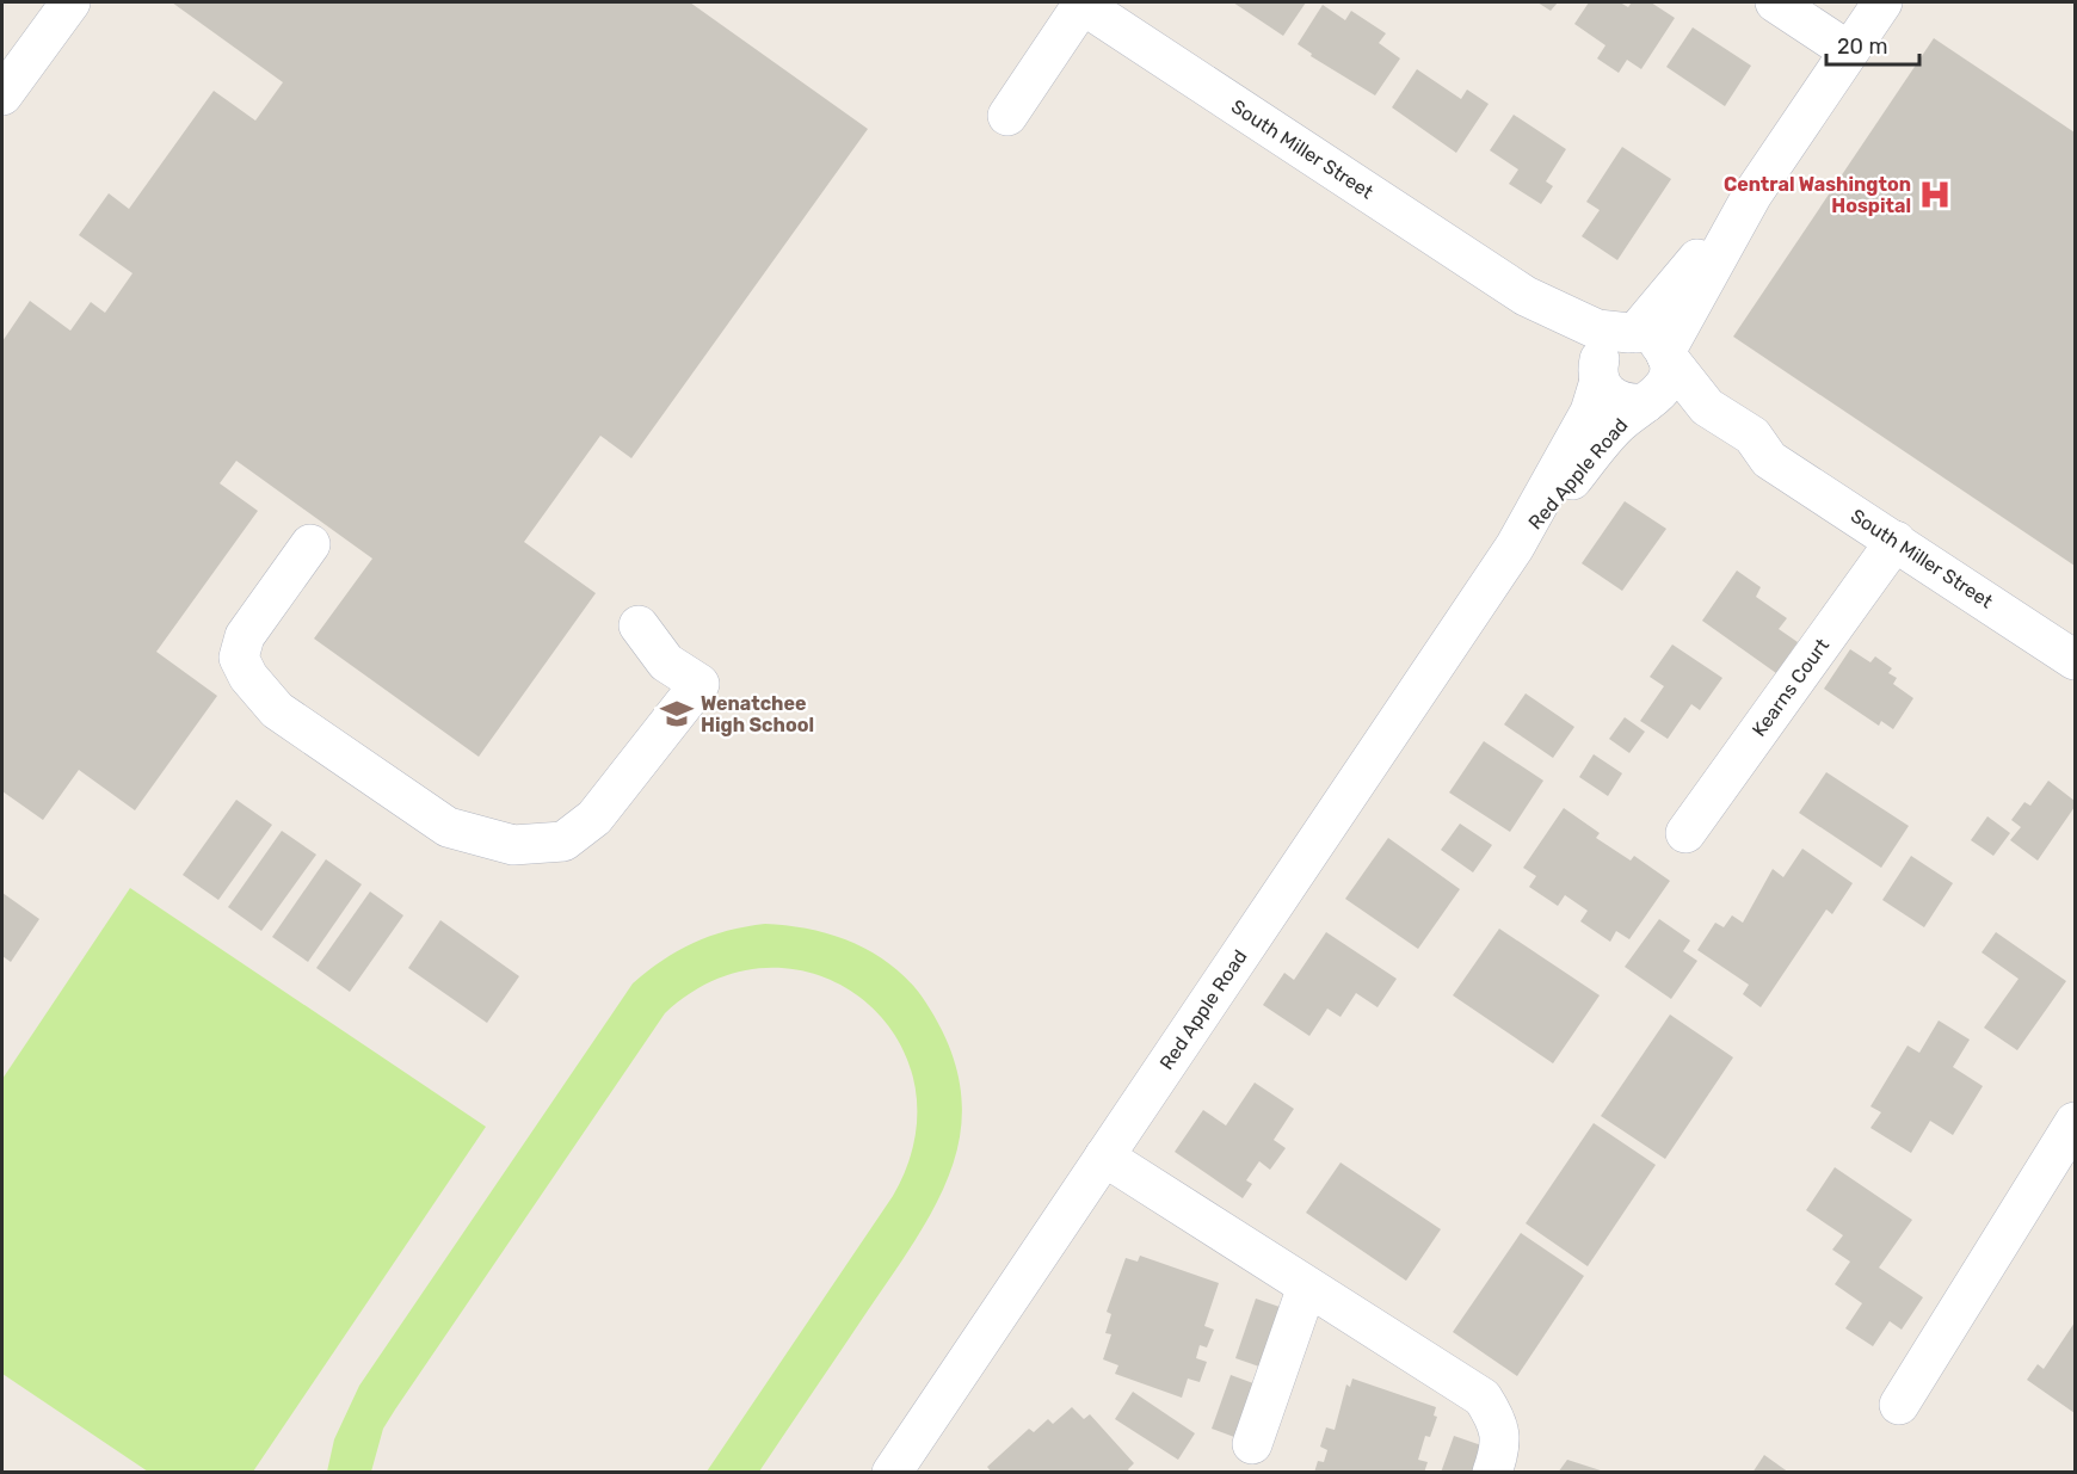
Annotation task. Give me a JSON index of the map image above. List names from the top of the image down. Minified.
{"streets":{"street":["South Miller Street","Red Apple Road","Kearns Court"]},"crossings":[["South Miller Street","Red Apple Road"],["South Miller Street","Kearns Court"]],"places":{"hospital":["Central Washington Hospital"],"school or university":["Wenatchee High School"]},"scale_bar":"20 m"}
